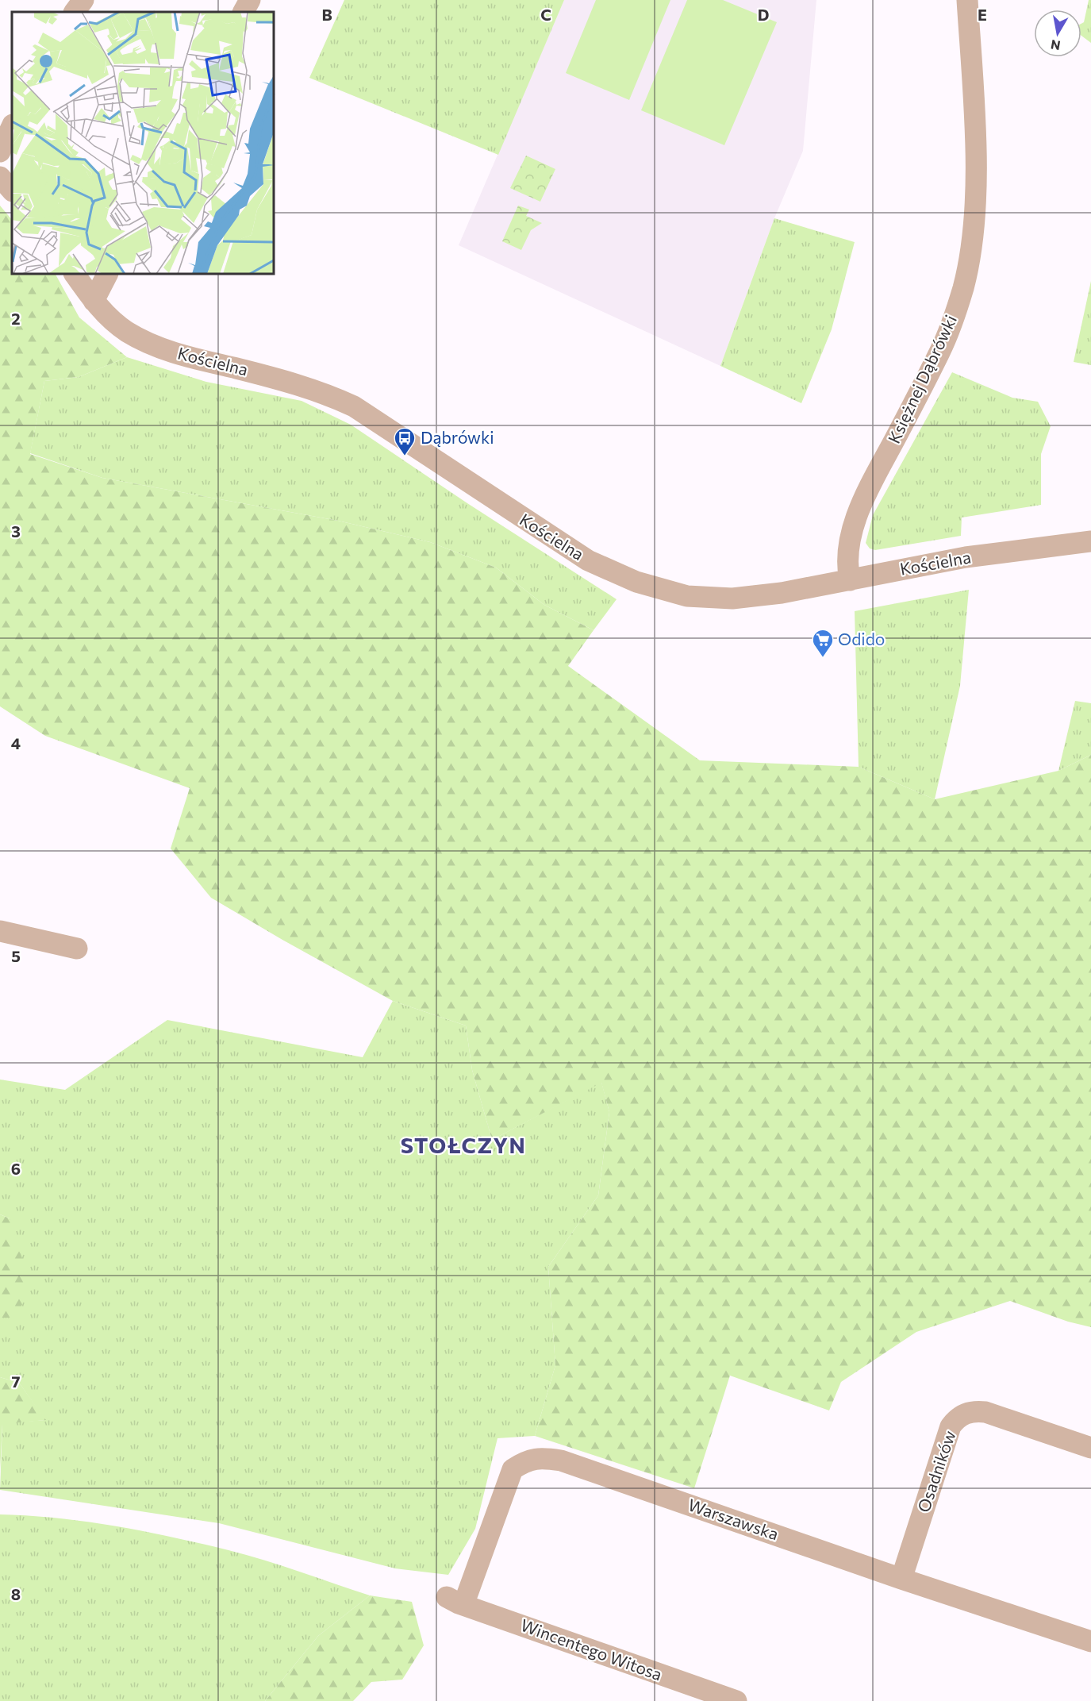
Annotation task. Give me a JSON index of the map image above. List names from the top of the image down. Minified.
{"streets":{"street":["Kościelna","Księżnej Dąbrówki","Osadników","Warszawska","Wincentego Witosa"]},"crossings":[["Kościelna","Księżnej Dąbrówki"],["Osadników","Warszawska"],["Warszawska","Wincentego Witosa"]],"districts":["STOŁCZYN"],"places":{"bus stop":["Dąbrówki"],"supermarket":["Odido"]},"north":"bottom","grid":{"columns":["B","C","D","E"],"rows":["2","3","4","5","6","7","8"]}}
